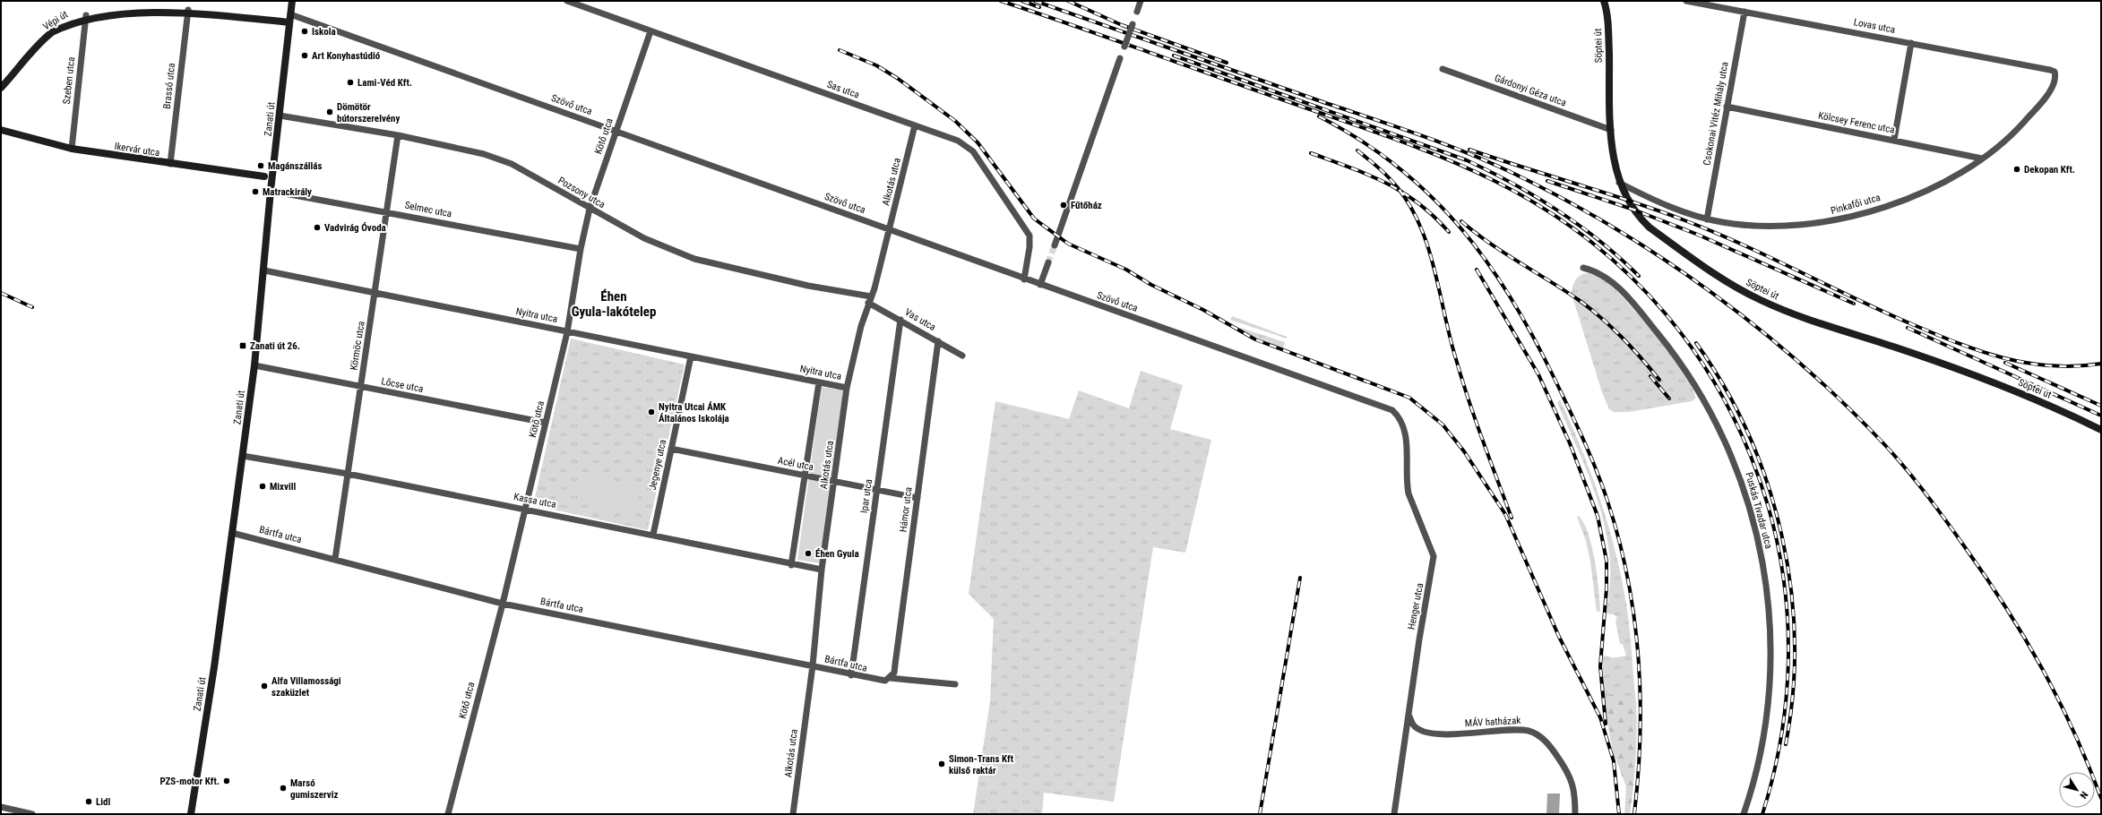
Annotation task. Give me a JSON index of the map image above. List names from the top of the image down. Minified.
{"streets":{"street":["Vépi út","Lovas utca","Söptei út","Szeben utca","Brassó utca","Sas utca","Gárdonyi Géza utca","Szövő utca","Csokonai Vitéz Mihály utca","Zanati út","Kölcsey Ferenc utca","Kötő utca","Ikervár utca","Alkotás utca","Pozsony utca","Pinkafői utca","Selmec utca","Nyitra utca","Vas utca","Körmöc utca","Lőcse utca","Acél utca","Jegenye utca","Ipar utca","Kassa utca","Hámor utca","Puskás Tivadar utca","Bártfa utca","Henger utca","MÁV hatházak"]},"crossings":[["Vépi út","Szeben utca"],["Lovas utca","Csokonai Vitéz Mihály utca"],["Lovas utca","Pinkafői utca"],["Söptei út","Gárdonyi Géza utca"],["Söptei út","Pinkafői utca"],["Szeben utca","Ikervár utca"],["Brassó utca","Ikervár utca"],["Sas utca","Szövő utca"],["Sas utca","Kötő utca"],["Sas utca","Alkotás utca"],["Szövő utca","Zanati út"],["Szövő utca","Kötő utca"],["Szövő utca","Alkotás utca"],["Szövő utca","Henger utca"],["Csokonai Vitéz Mihály utca","Kölcsey Ferenc utca"],["Csokonai Vitéz Mihály utca","Pinkafői utca"],["Zanati út","Ikervár utca"],["Zanati út","Pozsony utca"],["Zanati út","Selmec utca"],["Zanati út","Nyitra utca"],["Zanati út","Lőcse utca"],["Zanati út","Kassa utca"],["Zanati út","Bártfa utca"],["Kölcsey Ferenc utca","Pinkafői utca"],["Kötő utca","Pozsony utca"],["Kötő utca","Selmec utca"],["Kötő utca","Nyitra utca"],["Kötő utca","Lőcse utca"],["Kötő utca","Kassa utca"],["Kötő utca","Bártfa utca"],["Alkotás utca","Pozsony utca"],["Alkotás utca","Nyitra utca"],["Alkotás utca","Vas utca"],["Alkotás utca","Acél utca"],["Alkotás utca","Kassa utca"],["Alkotás utca","Bártfa utca"],["Pozsony utca","Vas utca"],["Pozsony utca","Körmöc utca"],["Selmec utca","Körmöc utca"],["Nyitra utca","Körmöc utca"],["Nyitra utca","Jegenye utca"],["Vas utca","Ipar utca"],["Vas utca","Hámor utca"],["Körmöc utca","Lőcse utca"],["Körmöc utca","Kassa utca"],["Körmöc utca","Bártfa utca"],["Acél utca","Jegenye utca"],["Acél utca","Ipar utca"],["Acél utca","Hámor utca"],["Jegenye utca","Kassa utca"],["Ipar utca","Bártfa utca"],["Hámor utca","Bártfa utca"],["Henger utca","MÁV hatházak"]],"districts":["Éhen Gyula-lakótelep"],"places":{"other":["Iskola","Art Konyhastúdió","Lami-Véd Kft.","Dömötör bútorszerelvény","Magánszállás","Dekopan Kft.","Matrackirály","Fűtőház","Vadvirág Óvoda","Nyitra Utcai ÁMK Általános Iskolája","Mixvill","Éhen Gyula","Alfa Villamossági szaküzlet","Simon-Trans Kft külső raktár","PZS-motor Kft.","Marsó gumiszerviz","Lidl"],"transit":["Zanati út 26."]},"north":"bottom right"}
